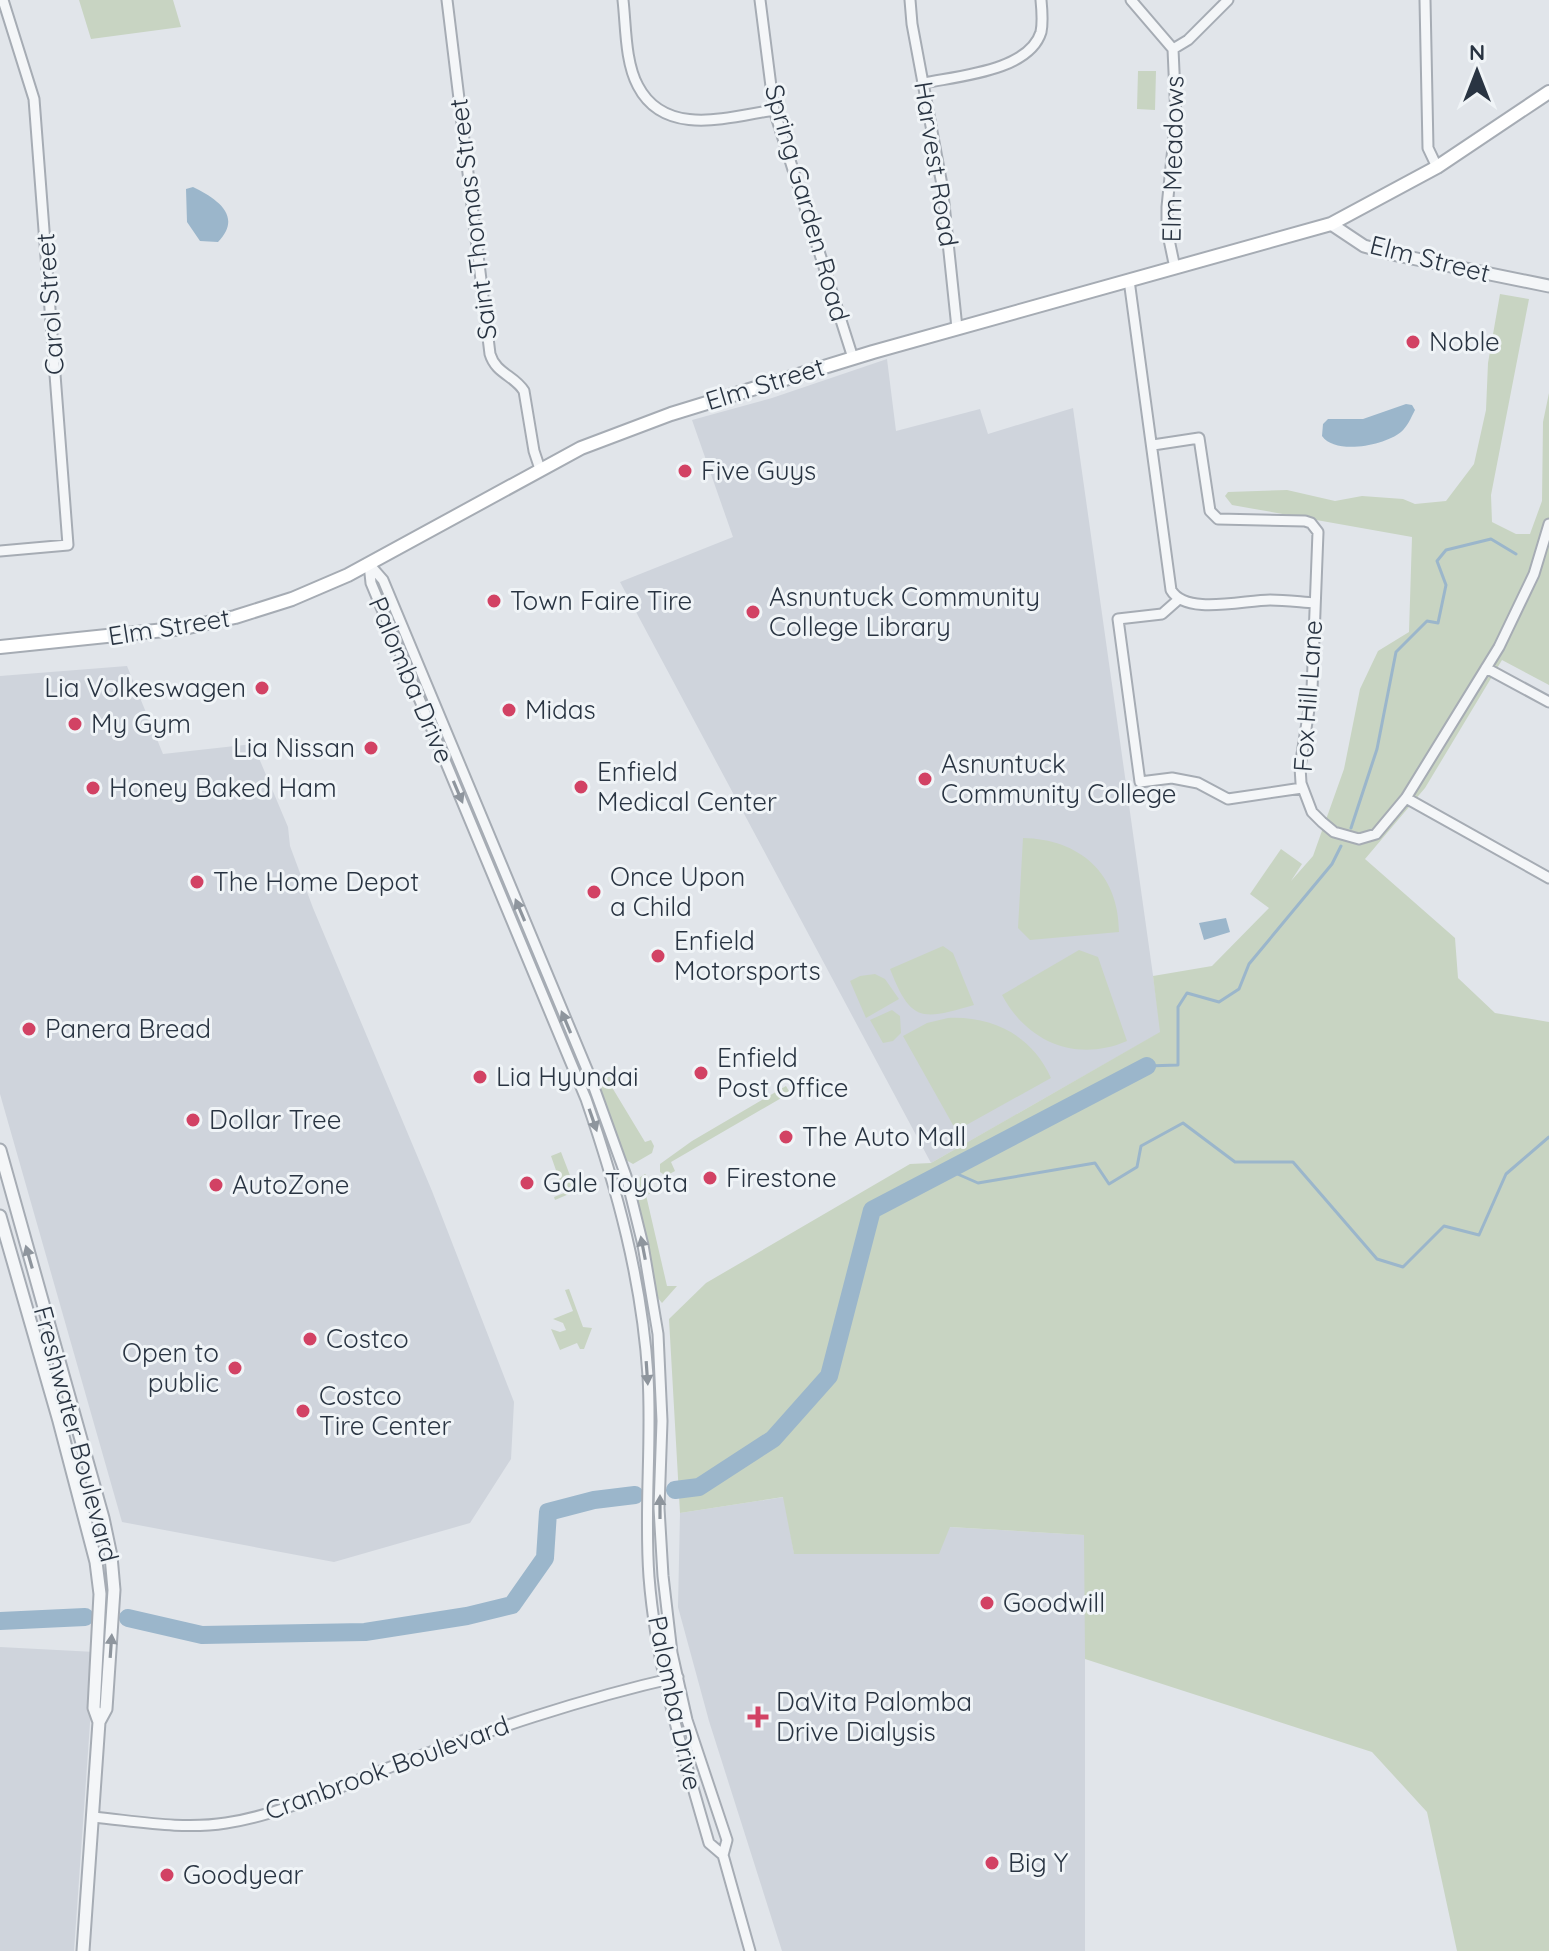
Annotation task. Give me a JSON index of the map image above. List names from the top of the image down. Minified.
{"streets":{"main road":["Elm Street"],"street":["Elm Meadows","Harvest Road","Spring Garden Road","Saint Thomas Street","Carol Street","Palomba Drive","Fox Hill Lane","Freshwater Boulevard","Cranbrook Boulevard"]},"crossings":[["Elm Meadows","Elm Street"],["Harvest Road","Elm Street"],["Spring Garden Road","Elm Street"],["Saint Thomas Street","Elm Street"],["Elm Street","Palomba Drive"],["Palomba Drive","Cranbrook Boulevard"],["Freshwater Boulevard","Cranbrook Boulevard"]],"places":{"other":["Noble","Five Guys","Town Faire Tire","Asnuntuck Community College Library","Lia Volkeswagen","Midas","My Gym","Lia Nissan","Asnuntuck Community College","Enfield Medical Center","Honey Baked Ham","The Home Depot","Once Upon a Child","Enfield Motorsports","Panera Bread","Enfield Post Office","Lia Hyundai","Dollar Tree","The Auto Mall","Firestone","Gale Toyota","AutoZone","Costco","Open to public","Costco Tire Center","Goodwill","Big Y","Goodyear"],"health":["DaVita Palomba Drive Dialysis"]},"north":"top"}
